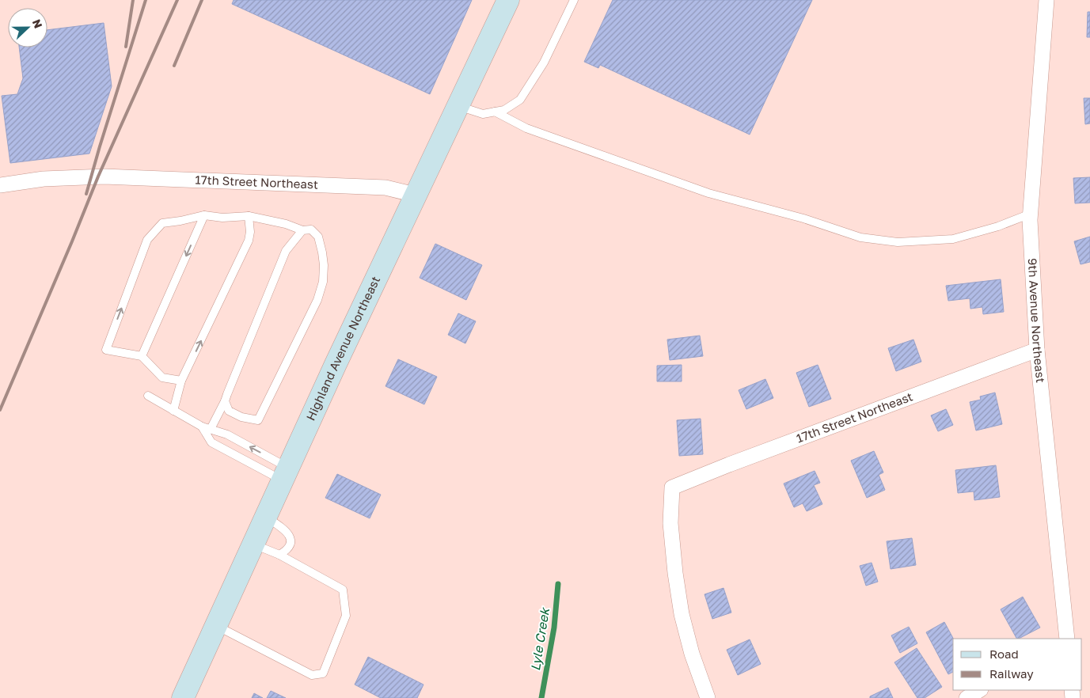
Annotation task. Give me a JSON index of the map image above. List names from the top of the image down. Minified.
{"streets":{"main road":["Highland Avenue Northeast"],"street":["17th Street Northeast","9th Avenue Northeast"]},"crossings":[["17th Street Northeast","9th Avenue Northeast"],["17th Street Northeast","Highland Avenue Northeast"]],"water":["Lyle Creek"],"legend":["Road","Railway"],"north":"right"}
